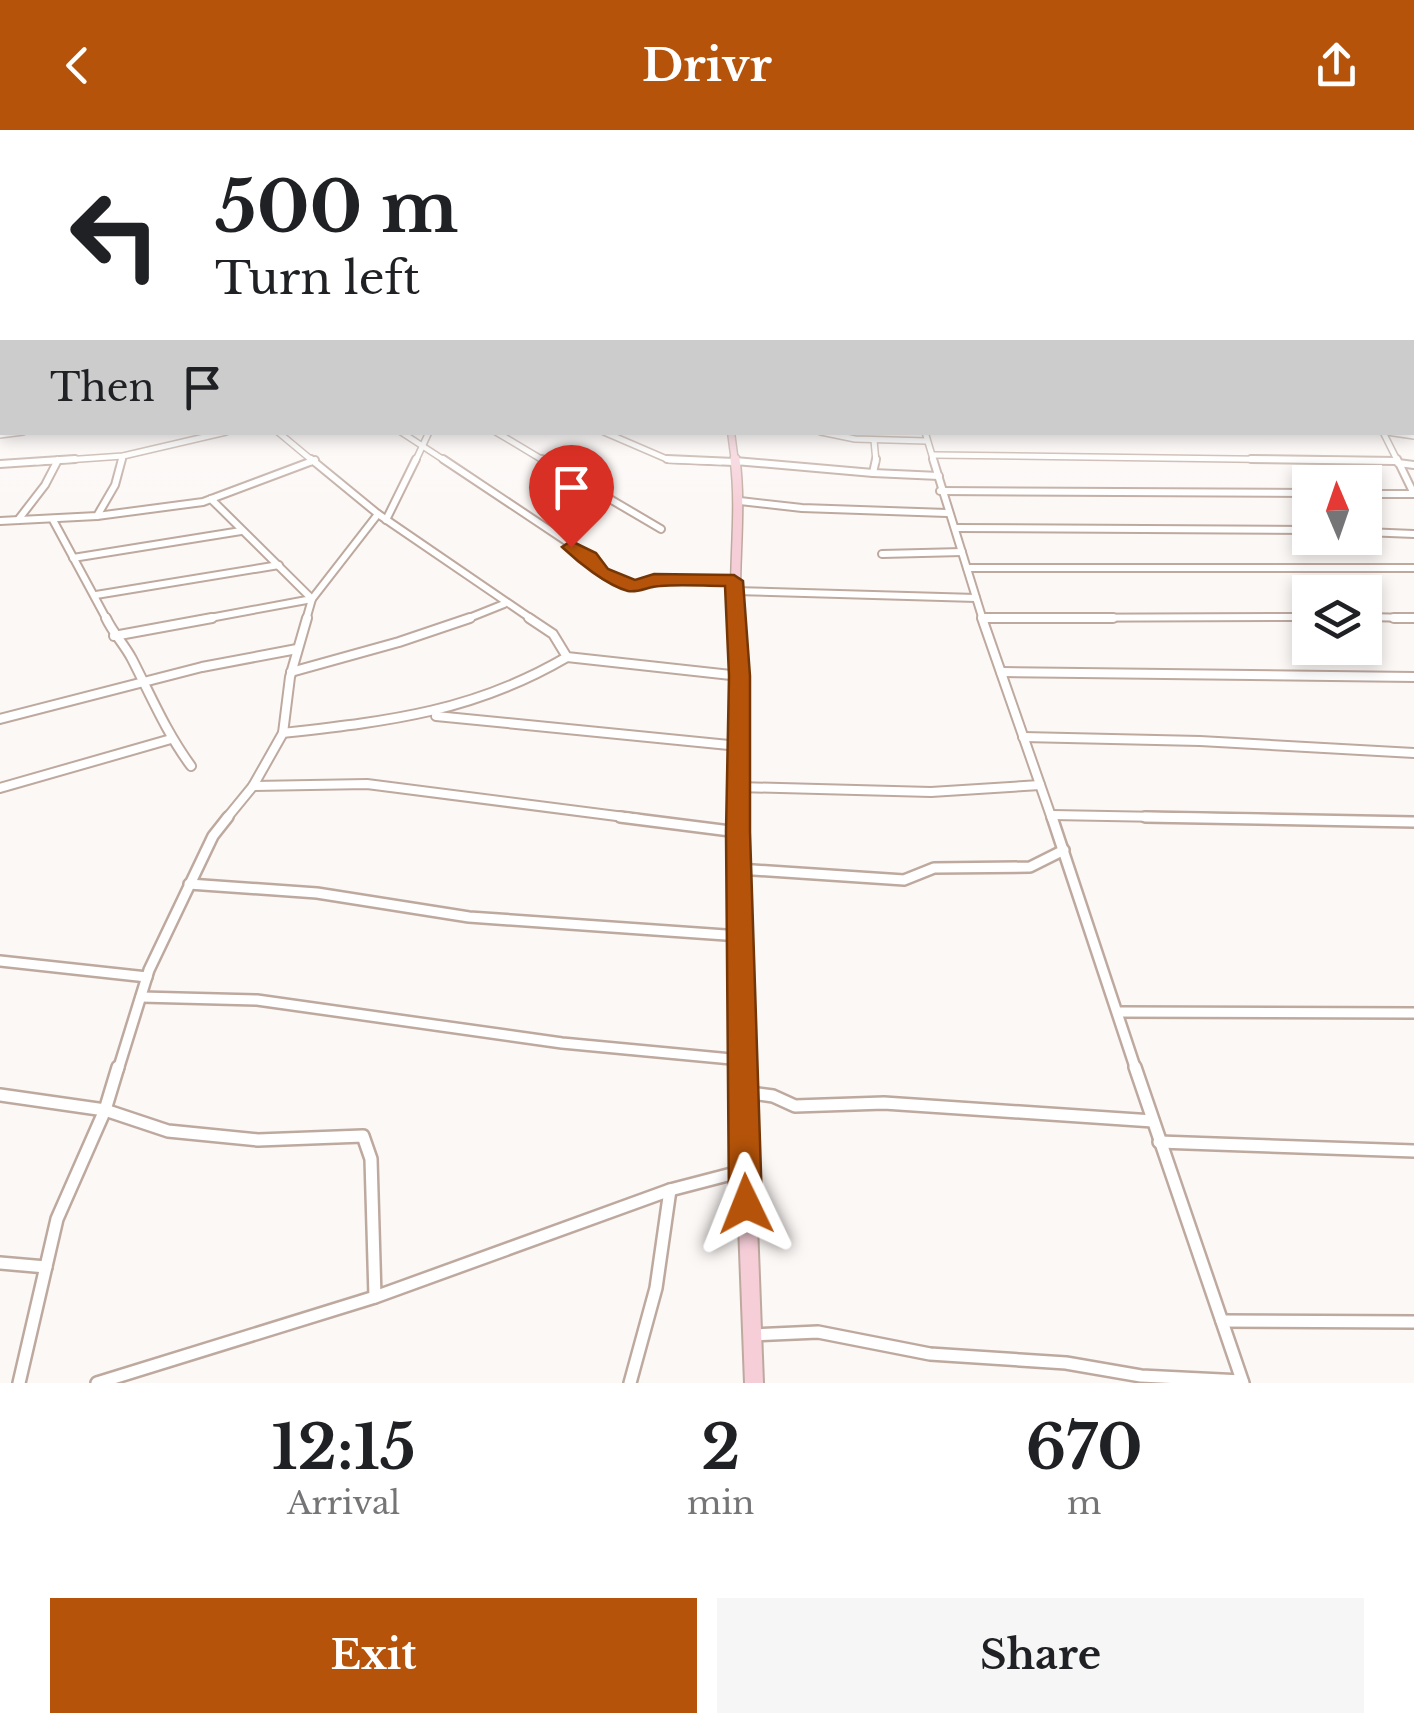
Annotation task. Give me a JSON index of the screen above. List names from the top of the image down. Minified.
{"north":"top","page":{"header":"Drivr","turn":["500 m","Turn left"],"then":"Then","eta":["12:15","Arrival","2","min","670","m"],"buttons":["Exit","Share"]}}
